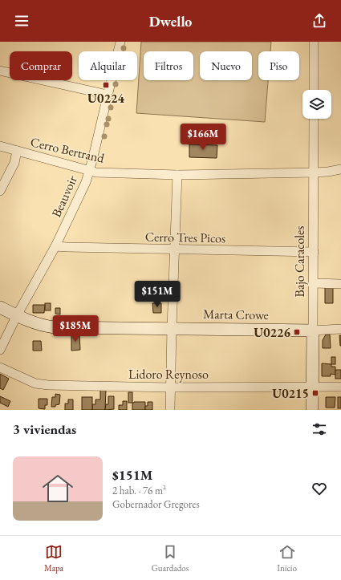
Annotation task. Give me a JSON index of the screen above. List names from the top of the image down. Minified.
{"streets":{"street":["Cerro Bertrand","Beauvoir","Cerro Tres Picos","Bajo Caracoles","Marta Crowe","Lidoro Reynoso"]},"crossings":[["Cerro Bertrand","Beauvoir"],["Cerro Bertrand","Bajo Caracoles"],["Beauvoir","Cerro Tres Picos"],["Beauvoir","Marta Crowe"],["Cerro Tres Picos","Bajo Caracoles"],["Bajo Caracoles","Marta Crowe"],["Bajo Caracoles","Lidoro Reynoso"]],"places":{"transit":["U0224","U0226","U0215"]},"page":{"header":"Dwello","chip":["Comprar","Alquilar","Filtros","Nuevo","Piso"],"price":["$166M","$151M","$185M"],"heading":"3 viviendas","list":[{"name":"$151M","note":"2 hab. · 76 m² · Gobernador Gregores"}],"tabs":["Mapa","Guardados","Inicio"]}}
